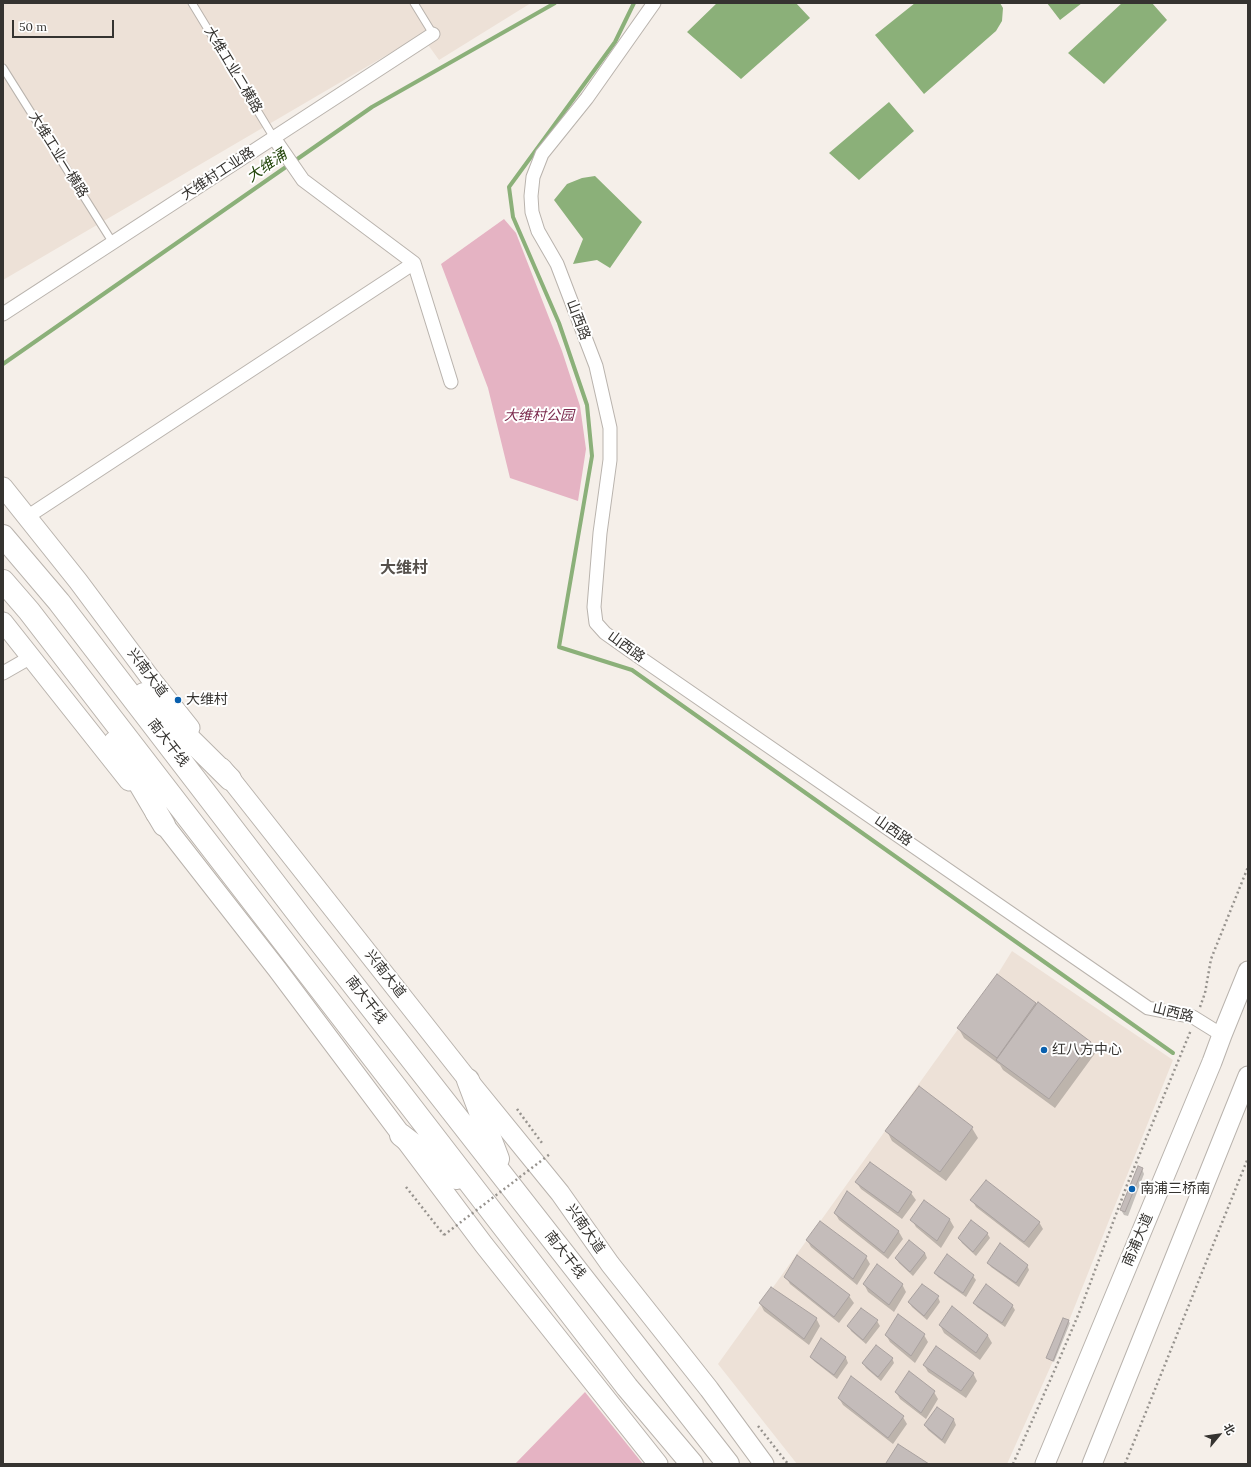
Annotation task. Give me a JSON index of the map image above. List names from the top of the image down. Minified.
{"streets":{"highway":["南大干线"],"main road":["兴南大道","南浦大道"],"street":["大维村工业路","山西路"],"lane":["大维工业二横路","大维工业一横路"]},"crossings":[["大维工业二横路","大维村工业路"],["大维工业一横路","大维村工业路"],["山西路","南浦大道"]],"districts":["大维村"],"water":["大维涌"],"parks":["大维村公园"],"places":["大维村","红八方中心","南浦三桥南"],"scale_bar":"50 m","north":"top right"}
